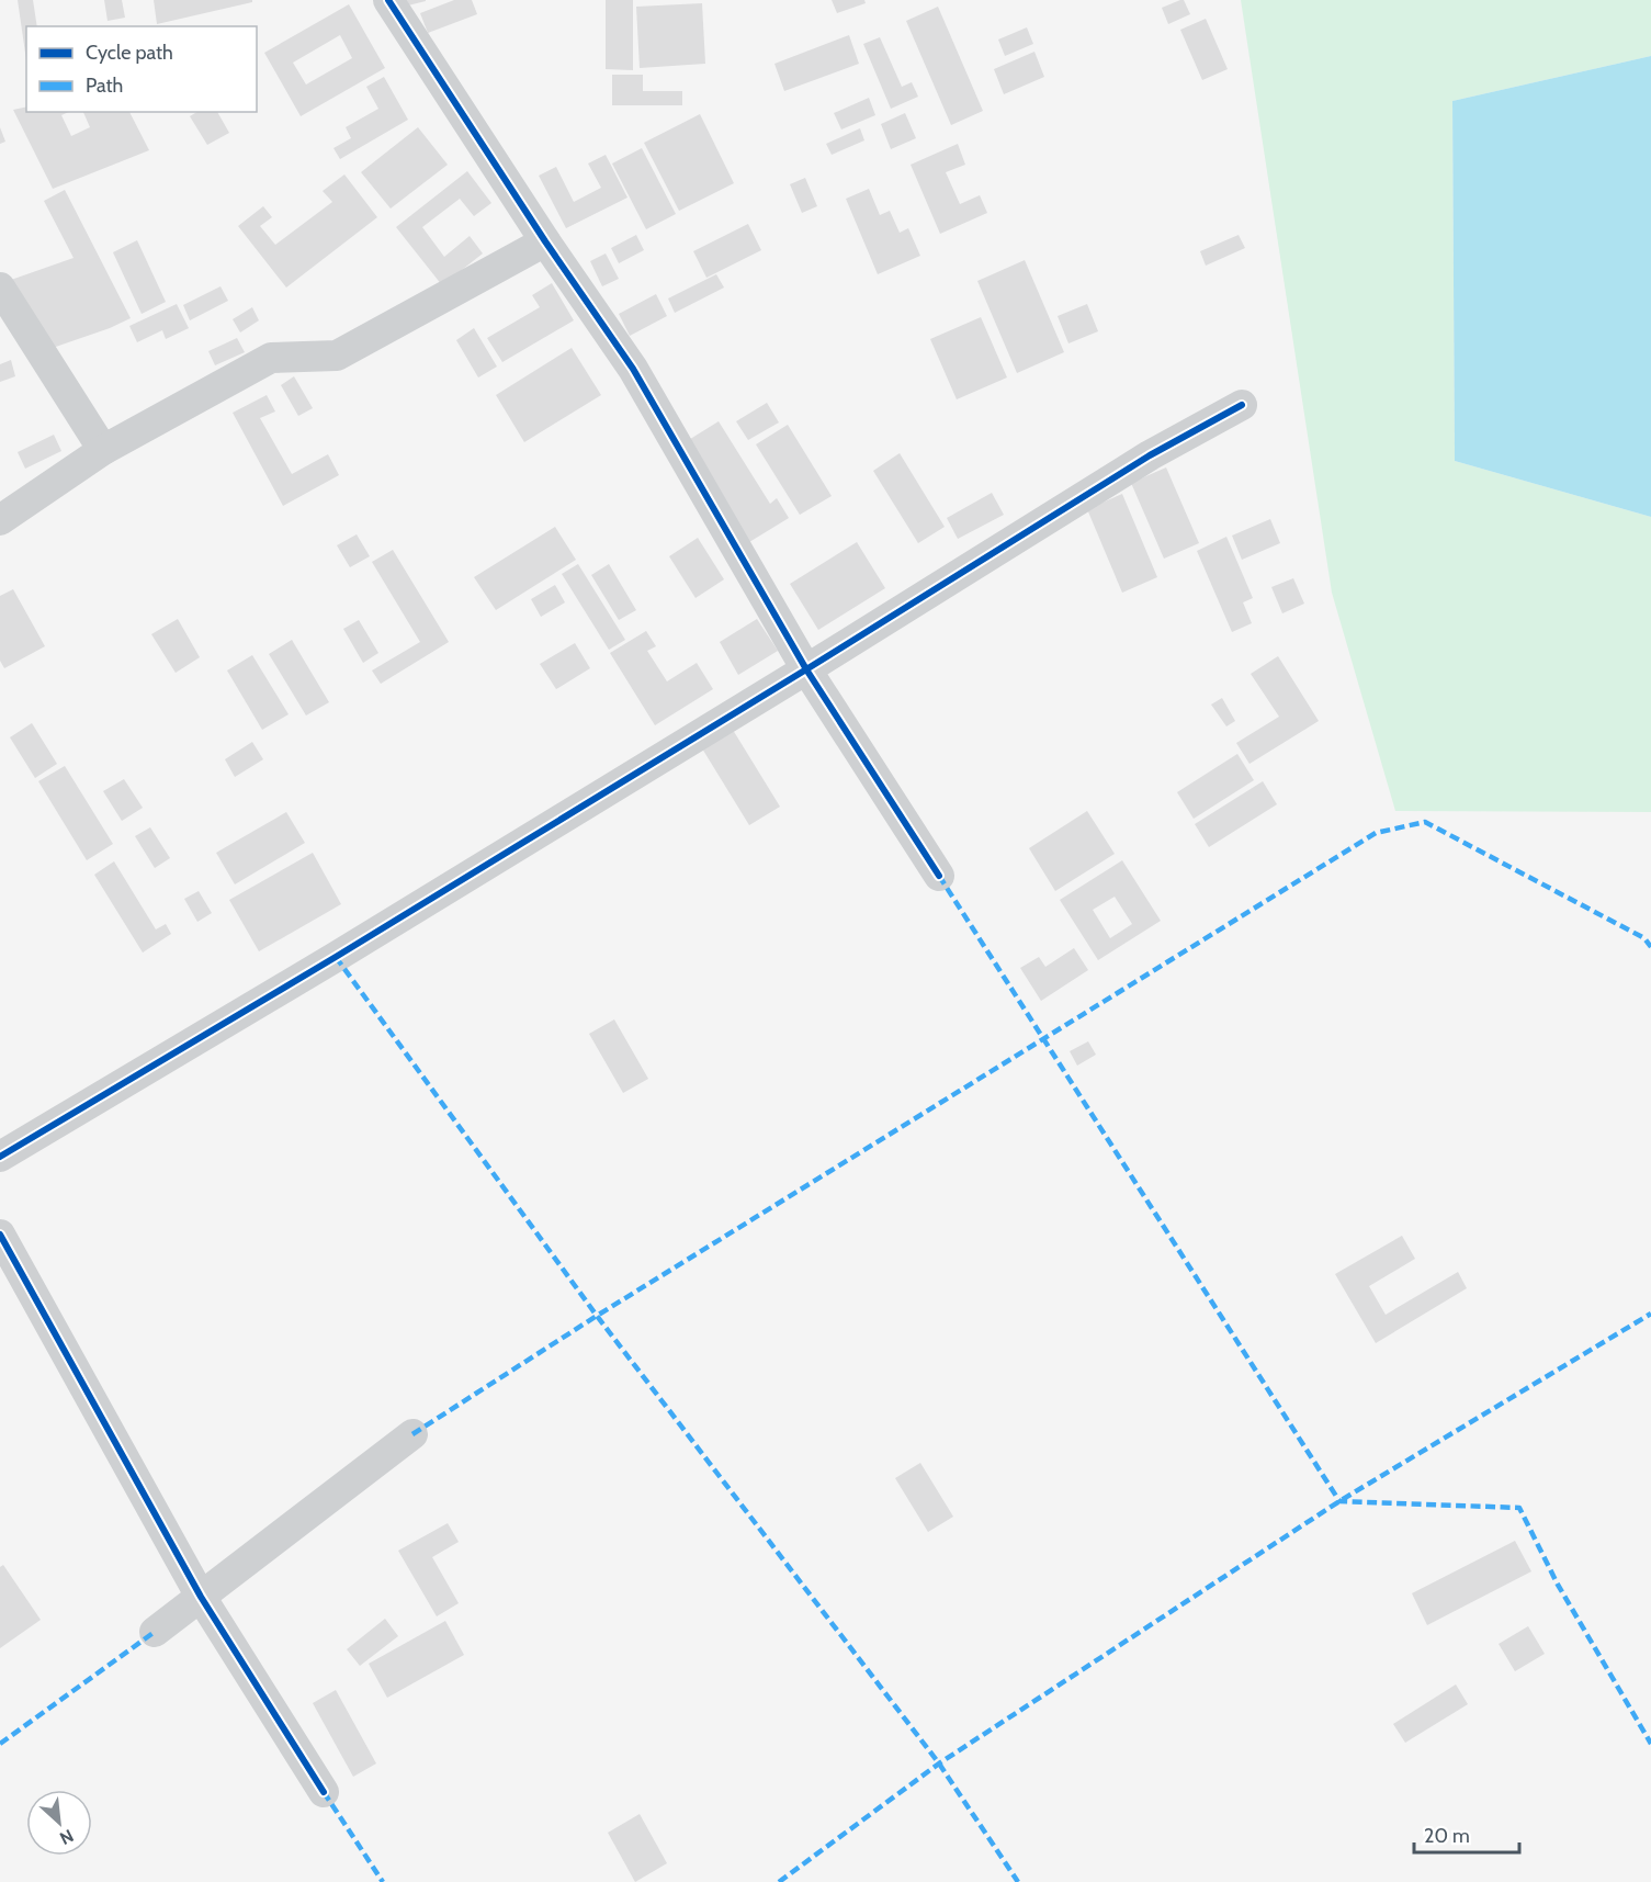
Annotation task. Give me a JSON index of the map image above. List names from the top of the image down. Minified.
{"legend":["Cycle path","Path"],"scale_bar":"20 m","north":"bottom right"}
